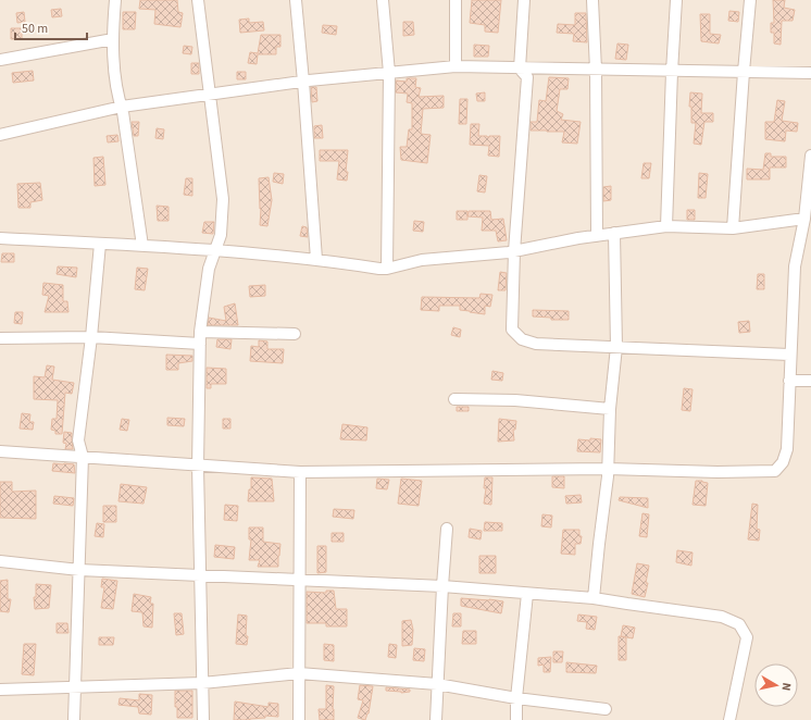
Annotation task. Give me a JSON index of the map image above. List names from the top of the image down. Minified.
{"scale_bar":"50 m","north":"right"}
